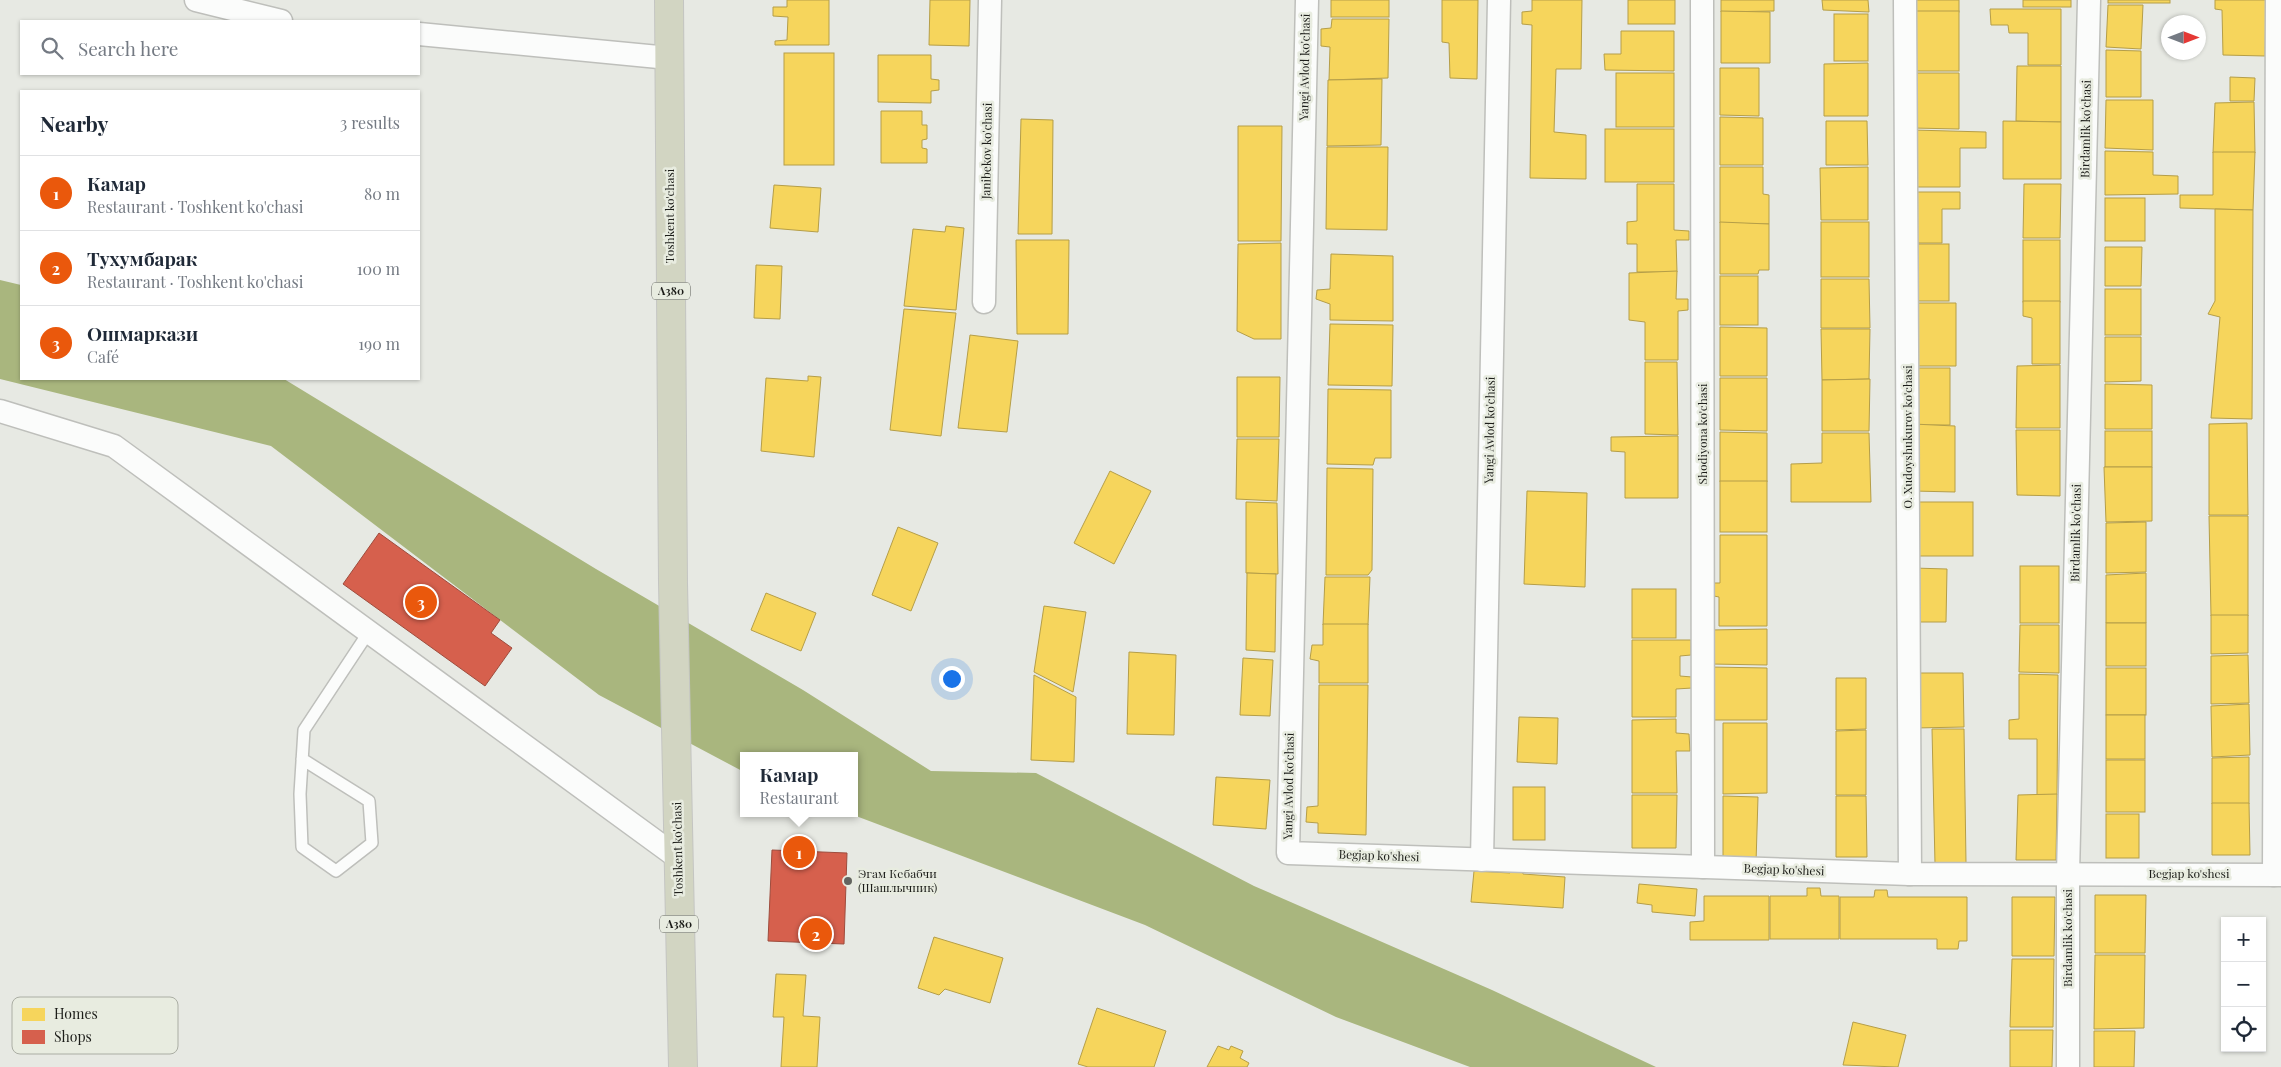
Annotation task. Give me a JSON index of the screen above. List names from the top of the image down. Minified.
{"streets":{"highway":["Toshkent ko'chasi","A380"],"street":["Yangi Avlod ko'chasi","Birdamlik ko'chasi","Janibekov ko'chasi","Shodiyona ko'chasi","O. Xudoyshukurov ko'chasi","Begjap ko'shesi"]},"crossings":[["Yangi Avlod ko'chasi","Begjap ko'shesi"],["Birdamlik ko'chasi","Begjap ko'shesi"],["Shodiyona ko'chasi","Begjap ko'shesi"],["O. Xudoyshukurov ko'chasi","Begjap ko'shesi"]],"places":["Эгам Кебабчи (Шашлычник)"],"legend":["Homes","Shops"],"north":"right","page":{"search":"Search here","heading":["Nearby","3 results"],"list":[{"mark":"1","name":"Камар","note":"Restaurant · Toshkent ko'chasi","value":"80 m"},{"mark":"2","name":"Тухумбарак","note":"Restaurant · Toshkent ko'chasi","value":"100 m"},{"mark":"3","name":"Ошмаркази","note":"Café","value":"190 m"}],"pins":["3","1","2"],"popup":["Камар","Restaurant"],"map_buttons":["+","−"]}}
